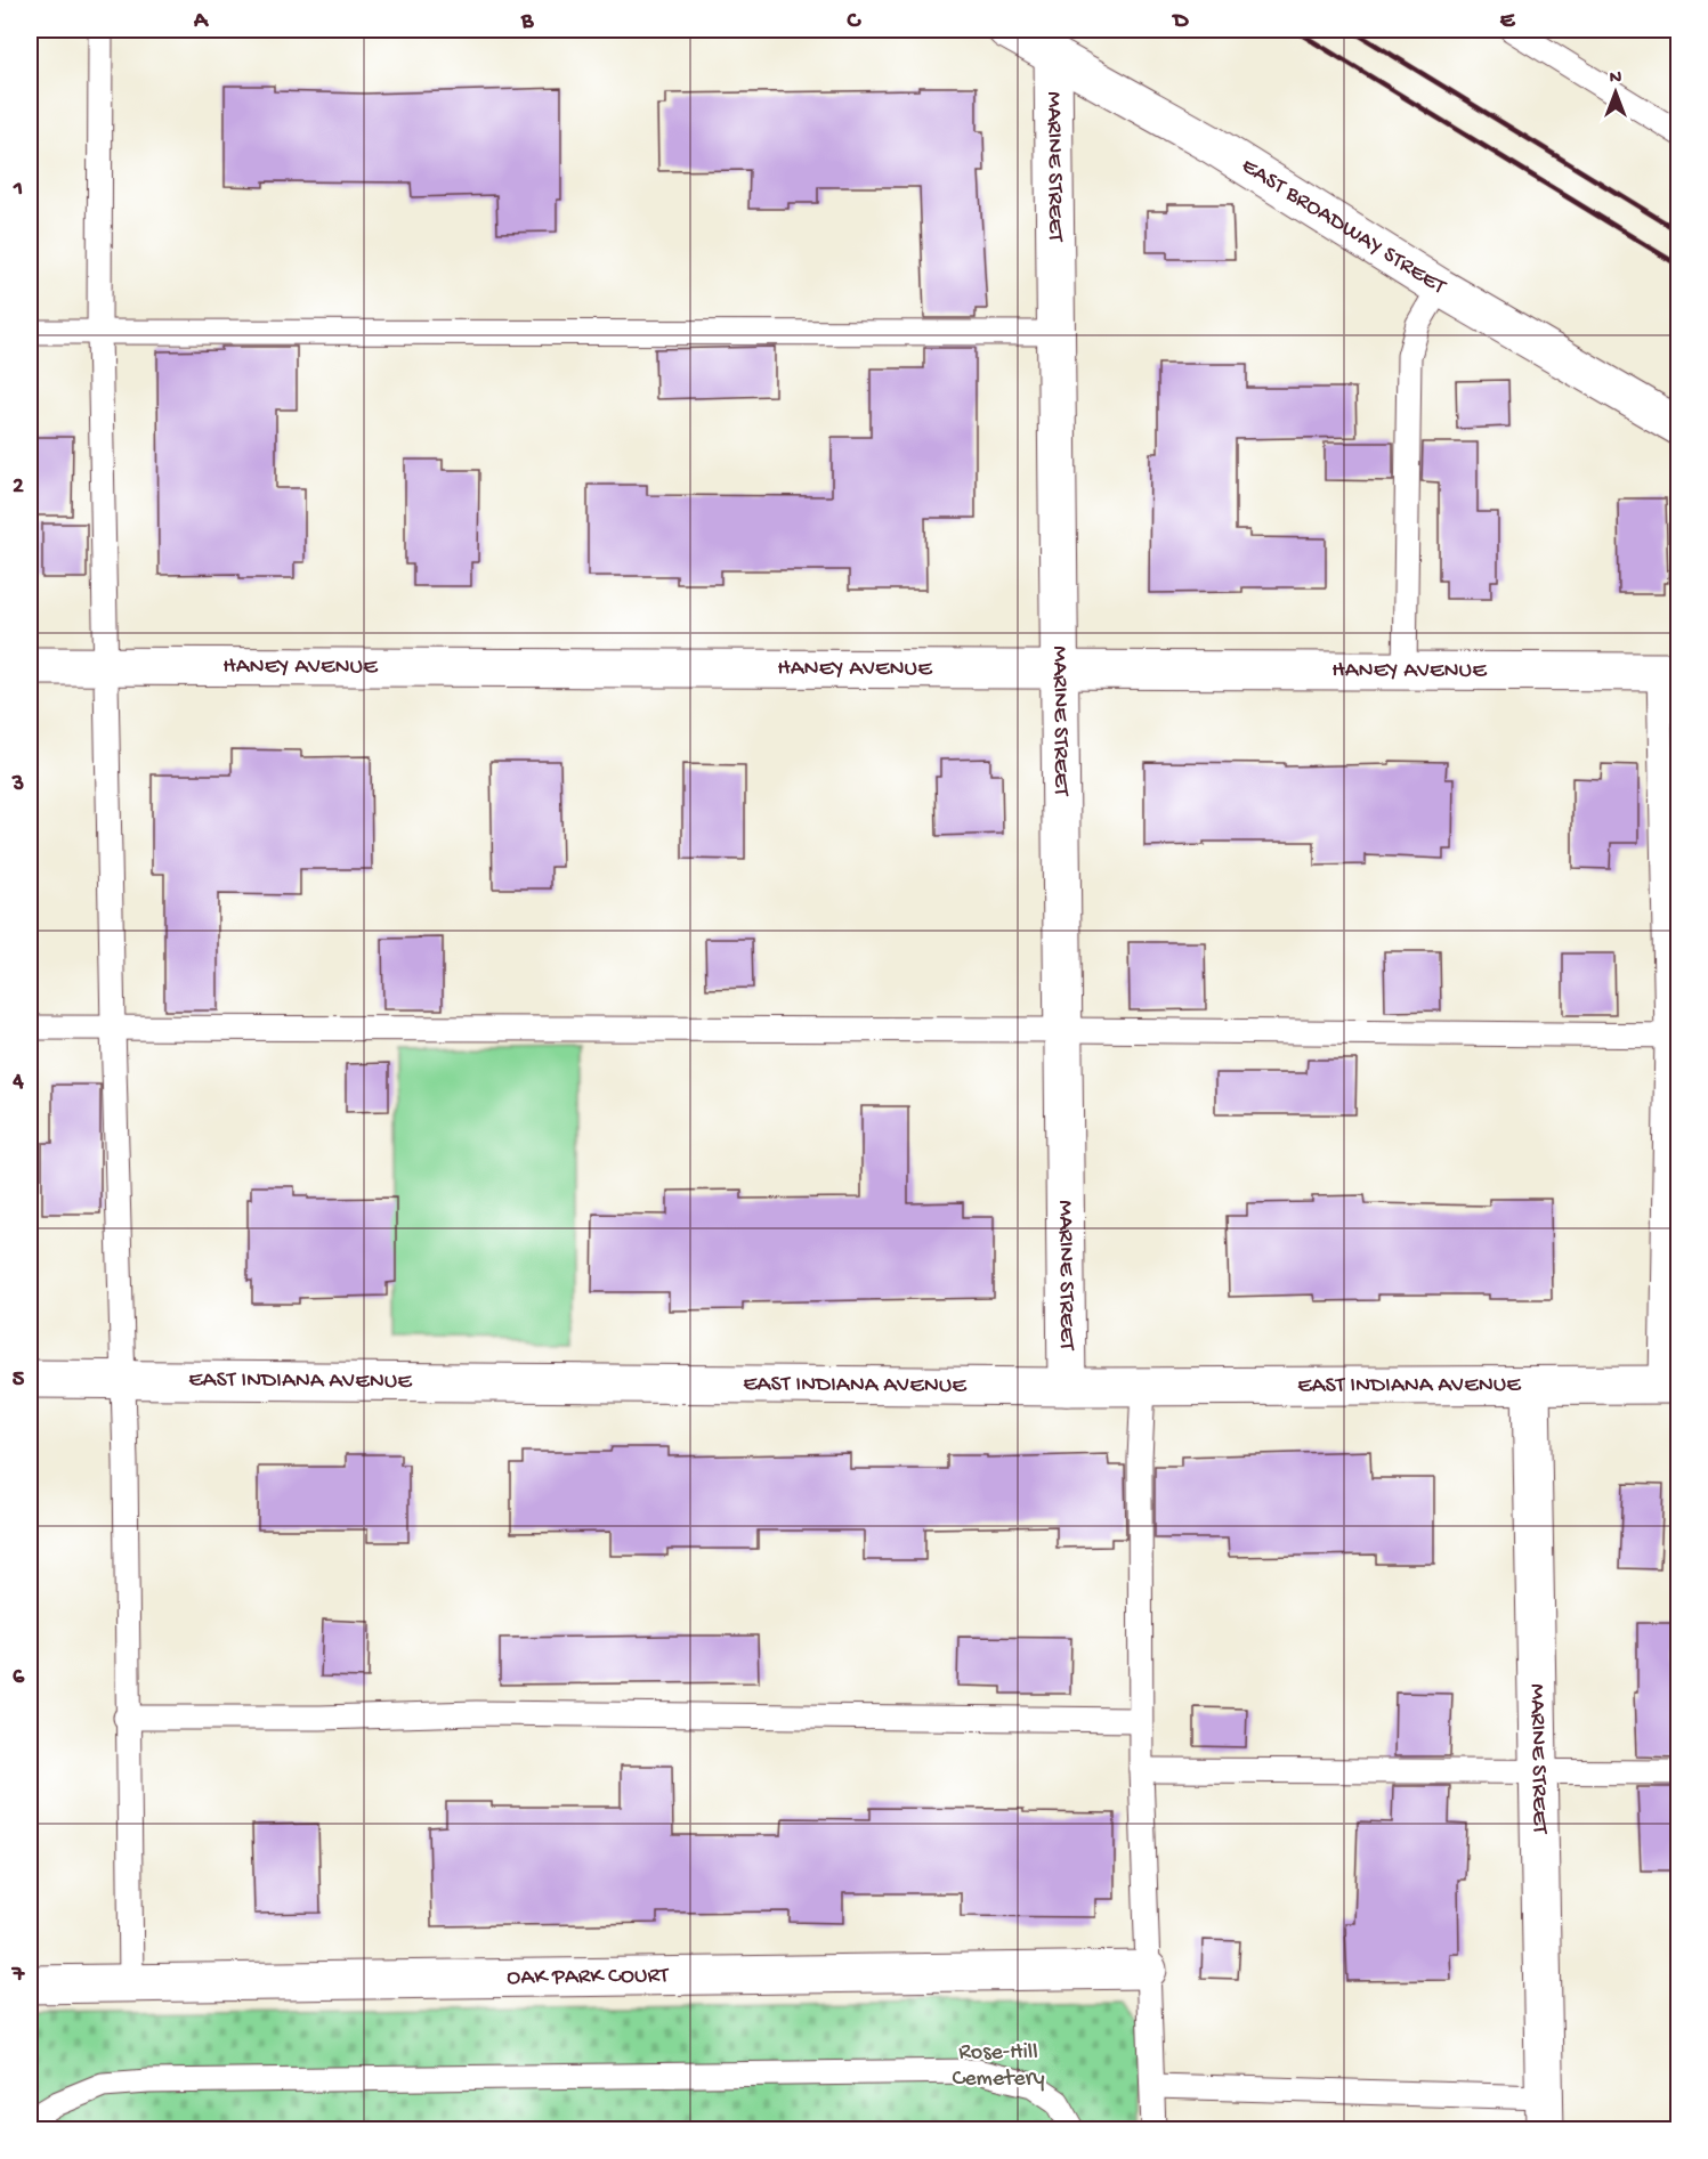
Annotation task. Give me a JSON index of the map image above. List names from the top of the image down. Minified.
{"streets":{"street":["MARINE STREET","EAST BROADWAY STREET","HANEY AVENUE","EAST INDIANA AVENUE","OAK PARK COURT"]},"crossings":[["MARINE STREET","EAST BROADWAY STREET"],["MARINE STREET","HANEY AVENUE"],["MARINE STREET","EAST INDIANA AVENUE"]],"parks":["Rose-Hill Cemetery"],"north":"top","grid":{"columns":["A","B","C","D","E"],"rows":["1","2","3","4","5","6","7"]}}
